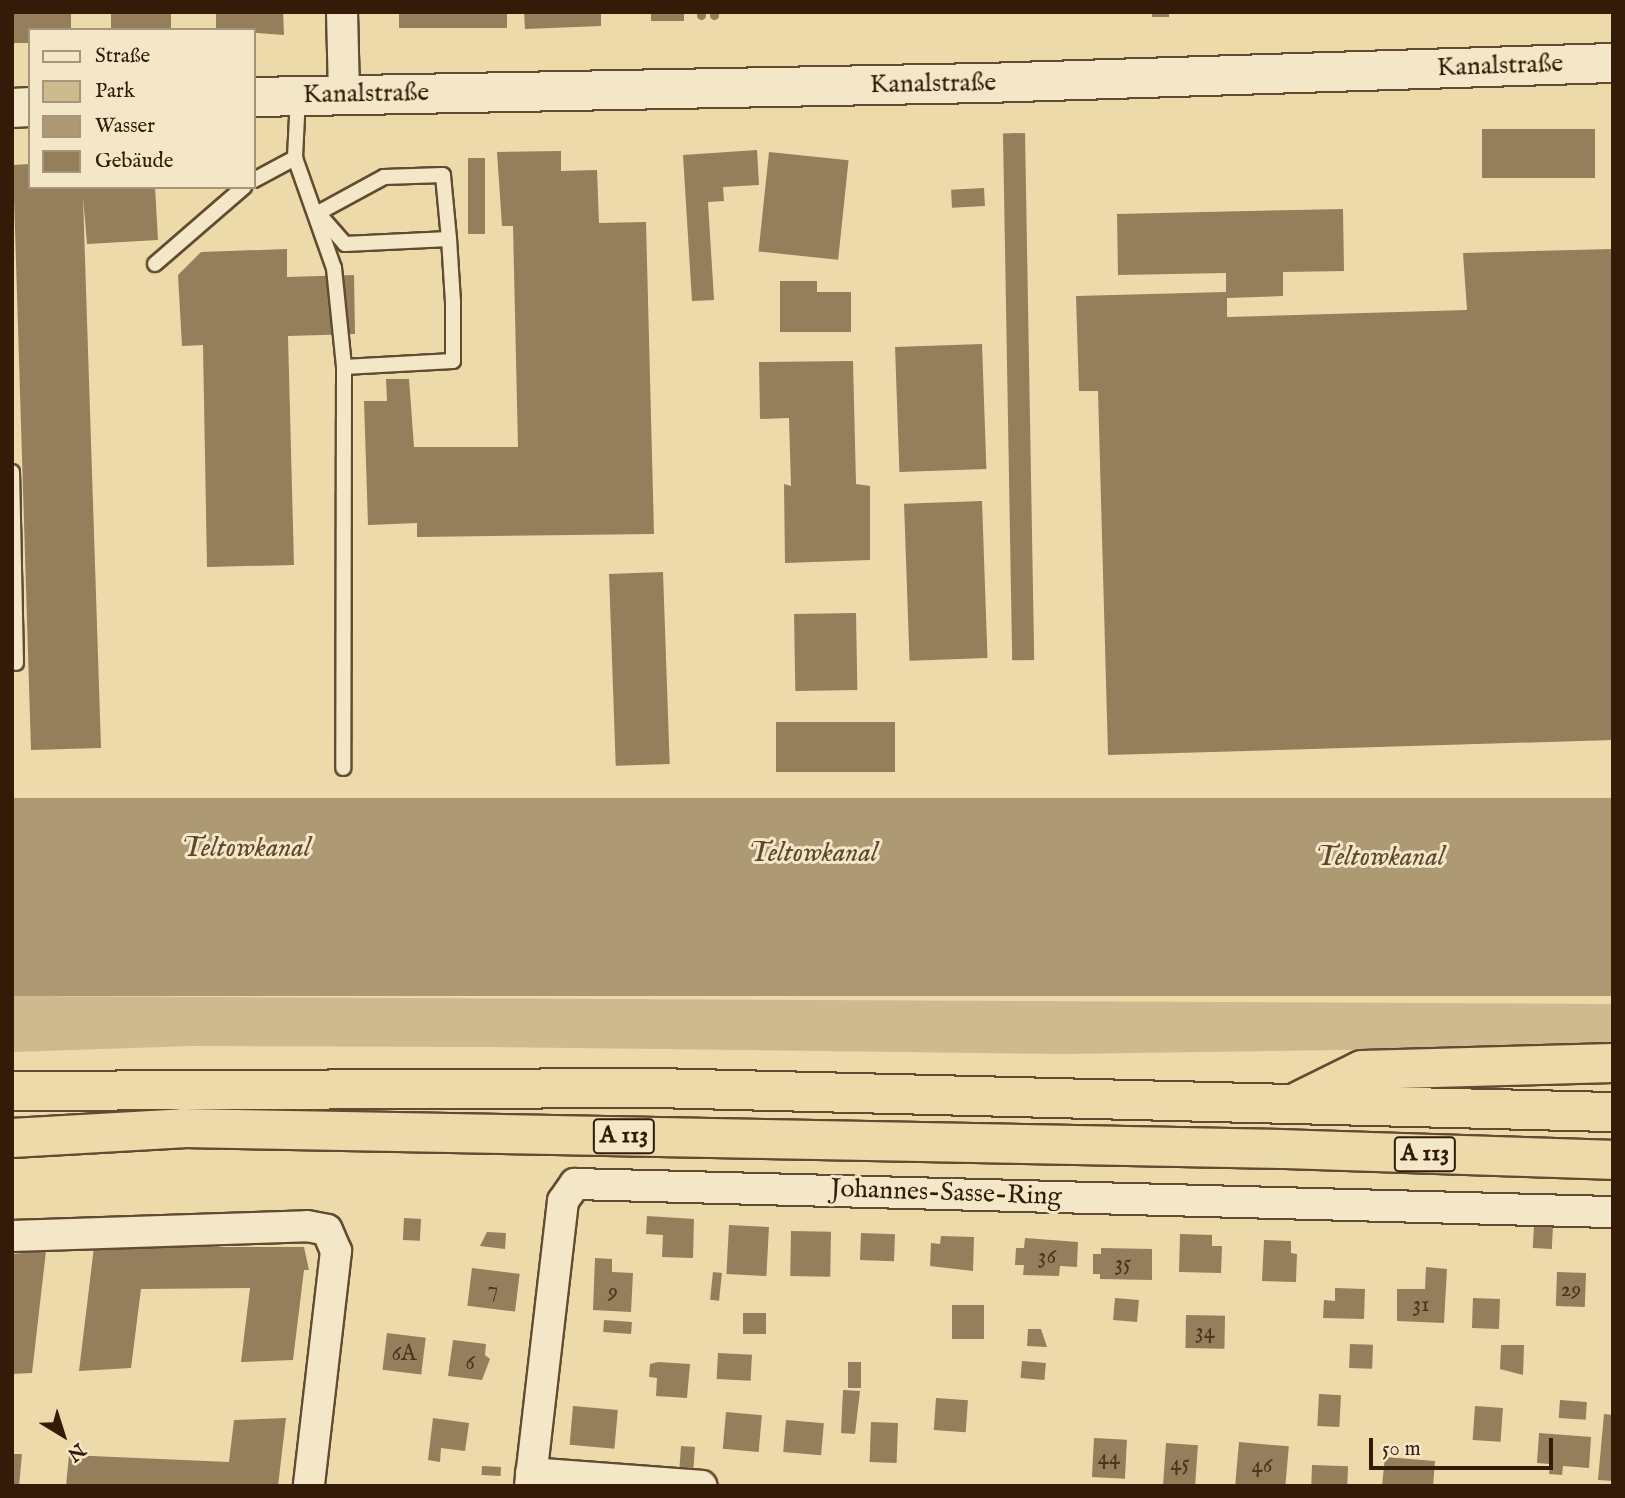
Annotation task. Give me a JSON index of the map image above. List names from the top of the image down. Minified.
{"streets":{"highway":["A 113"],"street":["Kanalstraße","Johannes-Sasse-Ring"]},"water":["Teltowkanal"],"house_numbers":["36","35","7","29","9","31","34","6A","6","44","45","46"],"legend":["Straße","Park","Wasser","Gebäude"],"scale_bar":"50 m","north":"bottom right"}
